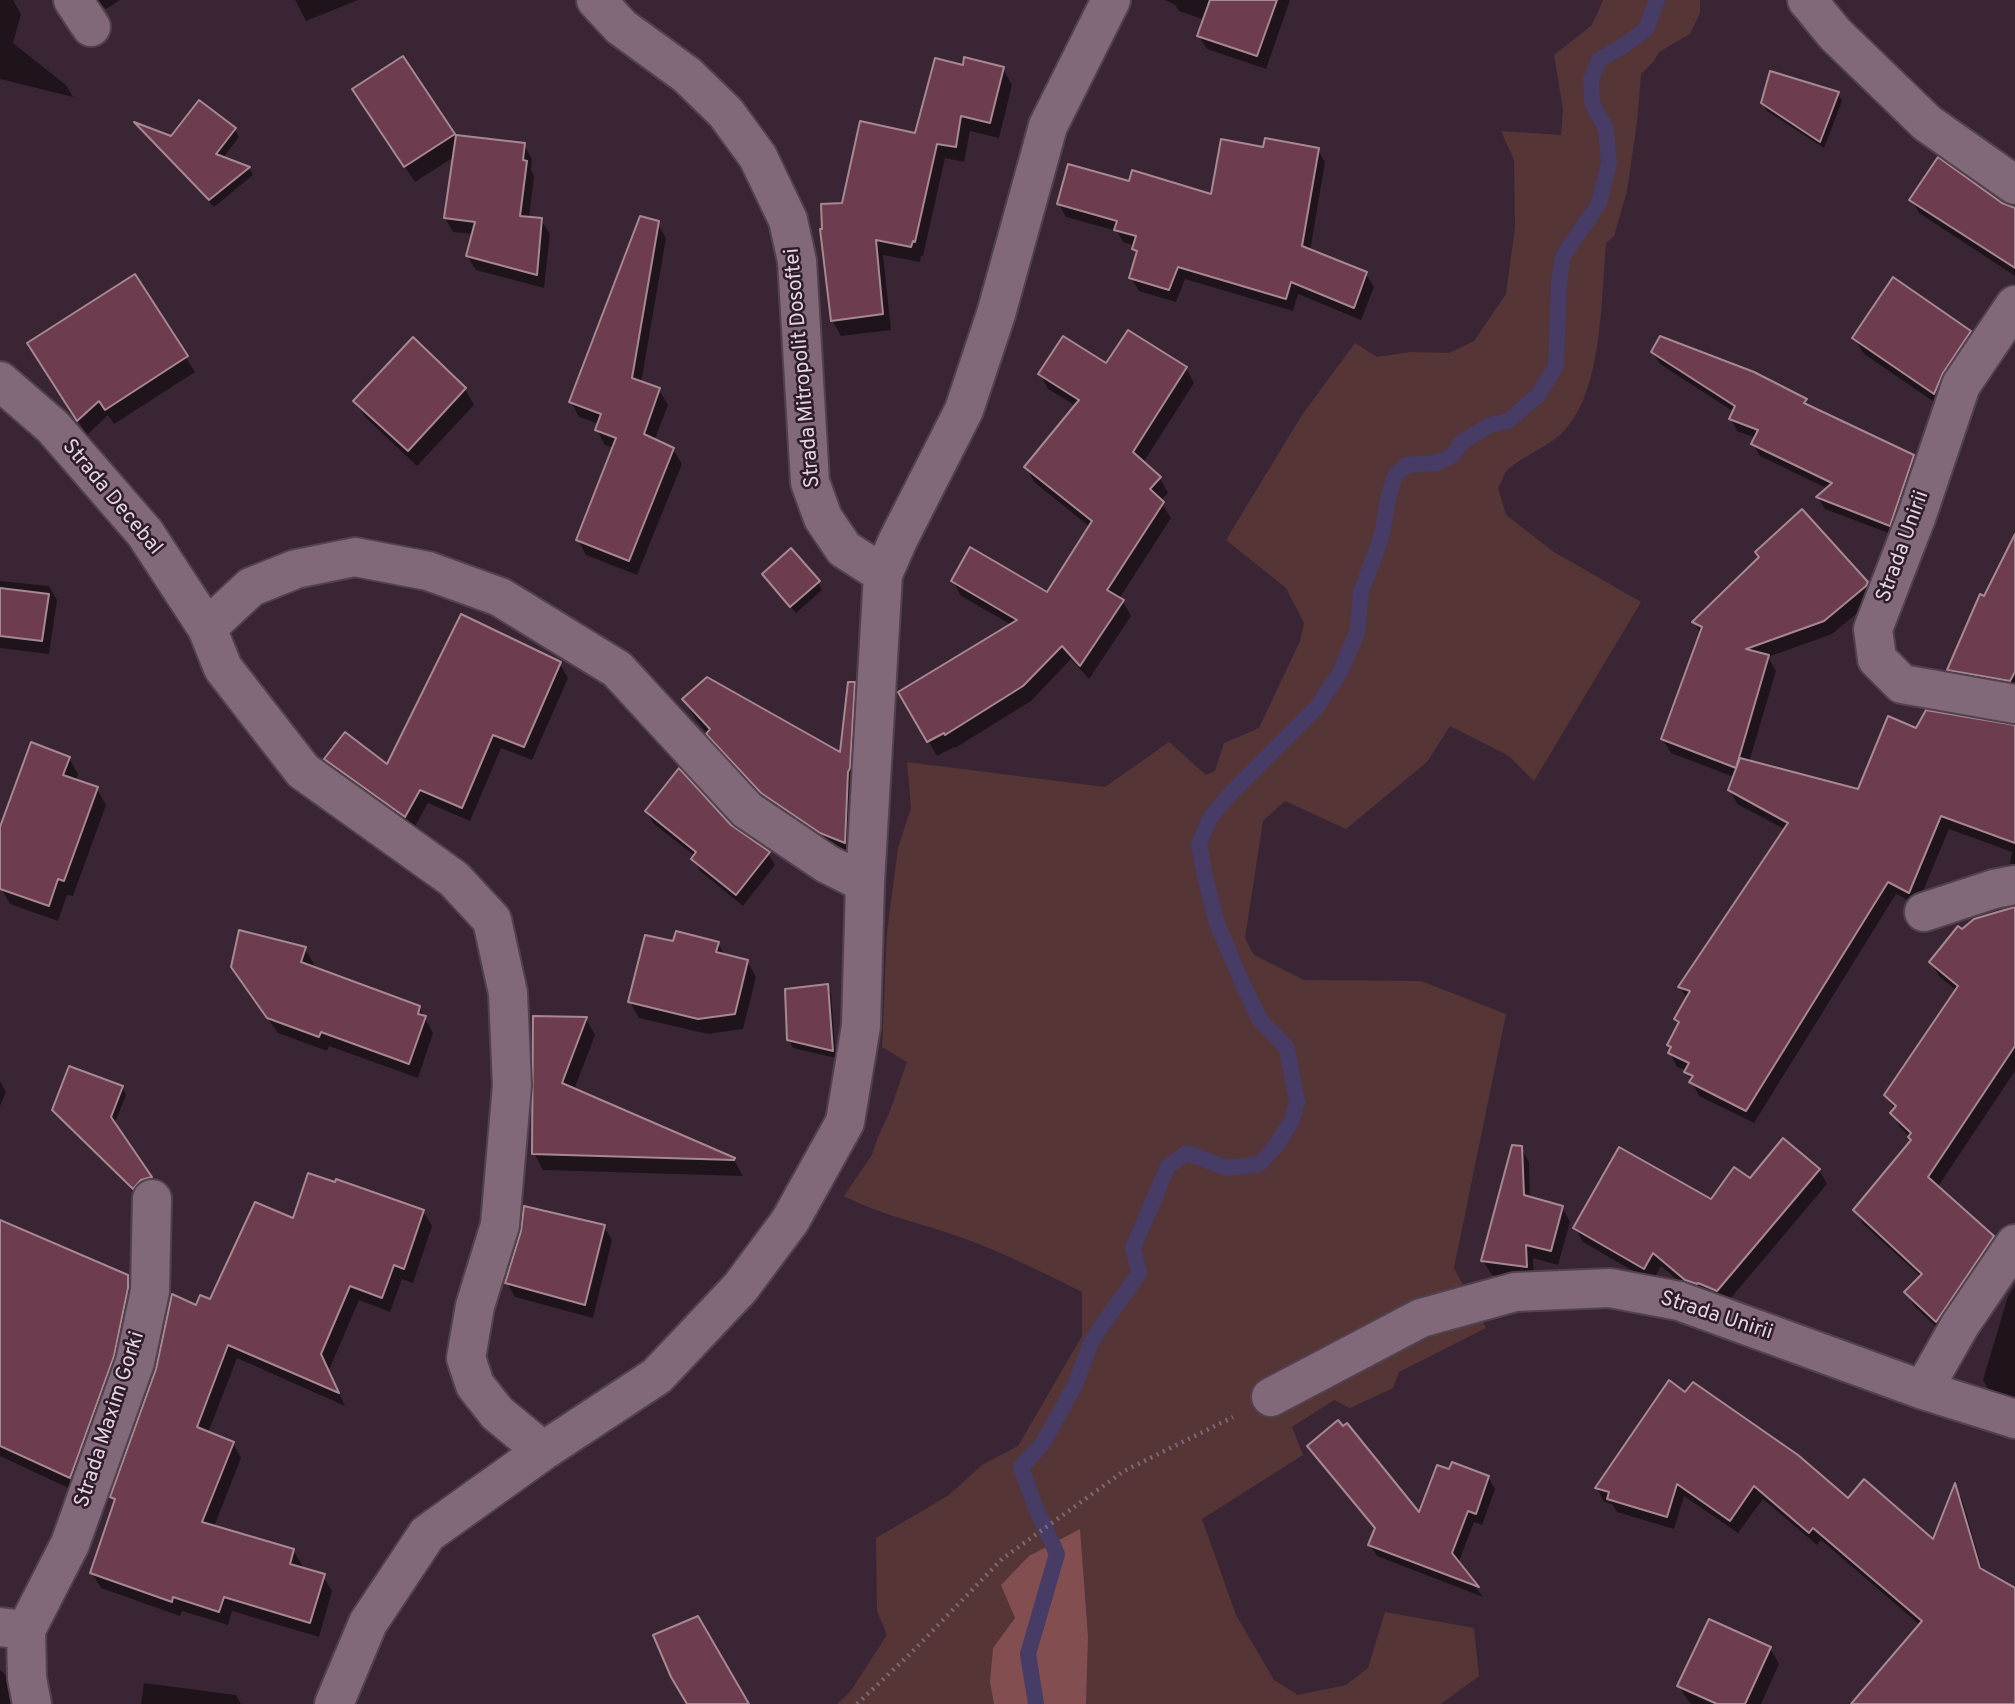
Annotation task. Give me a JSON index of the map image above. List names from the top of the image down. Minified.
{"streets":{"street":["Strada Mitropolit Dosoftei","Strada Decebal","Strada Unirii","Strada Maxim Gorki"]}}
